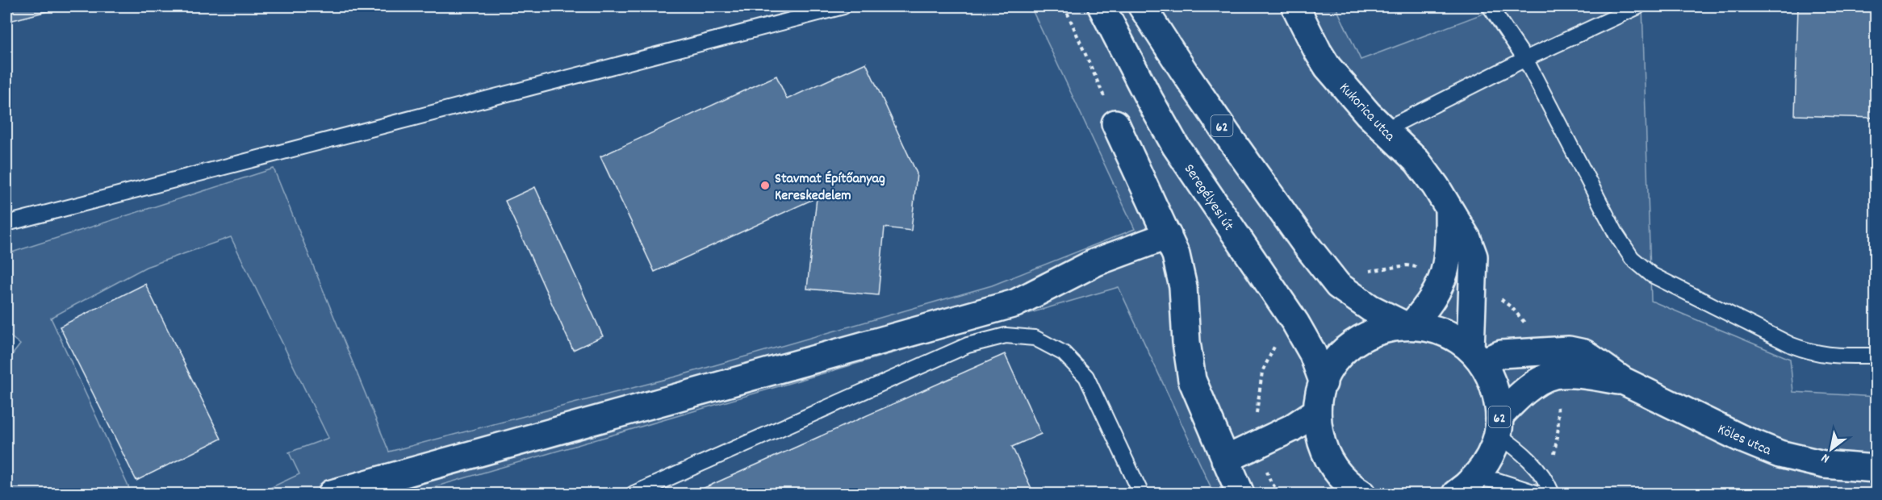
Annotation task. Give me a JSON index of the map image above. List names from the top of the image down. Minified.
{"streets":{"street":["Kukorica utca","62","Seregélyesi út","Köles utca"]},"crossings":[["Kukorica utca","62"],["Kukorica utca","Köles utca"],["62","Seregélyesi út"],["62","Köles utca"]],"places":["Stavmat Építőanyag Kereskedelem"],"north":"bottom left"}
